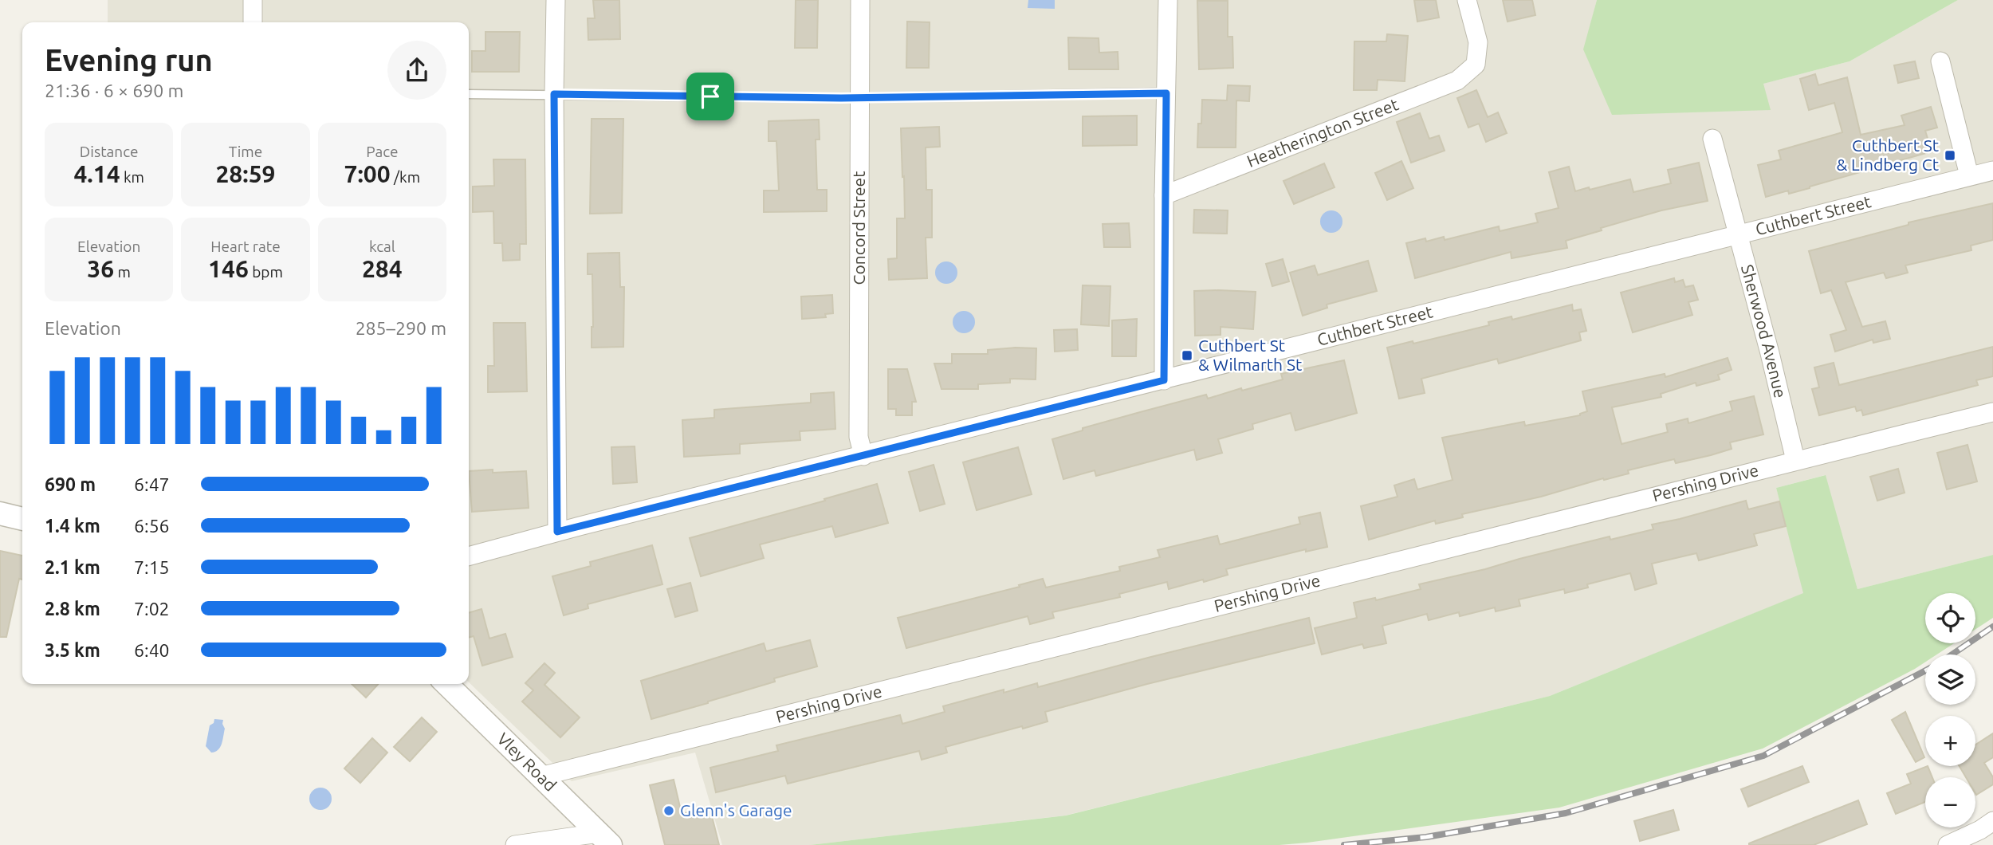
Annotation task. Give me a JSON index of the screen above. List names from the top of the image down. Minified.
{"streets":{"street":["Heatherington Street","Cuthbert Street","Concord Street","Sherwood Avenue","Pershing Drive","Vley Road"]},"crossings":[["Cuthbert Street","Concord Street"],["Cuthbert Street","Sherwood Avenue"],["Sherwood Avenue","Pershing Drive"],["Pershing Drive","Vley Road"]],"places":{"transit":["Cuthbert St & Lindberg Ct","Cuthbert St & Wilmarth St"],"other":["Glenn's Garage"]},"page":{"heading":["Evening run","21:36 · 6 × 690 m"],"stats":[["Distance","4.14 km"],["Time","28:59"],["Pace","7:00 /km"],["Elevation","36 m"],["Heart rate","146 bpm"],["kcal","284"]],"chart":["Elevation","285–290 m"],"list":[{"name":"690 m","note":"6:47"},{"name":"1.4 km","note":"6:56"},{"name":"2.1 km","note":"7:15"},{"name":"2.8 km","note":"7:02"},{"name":"3.5 km","note":"6:40"}],"map_buttons":["+","−"]}}
